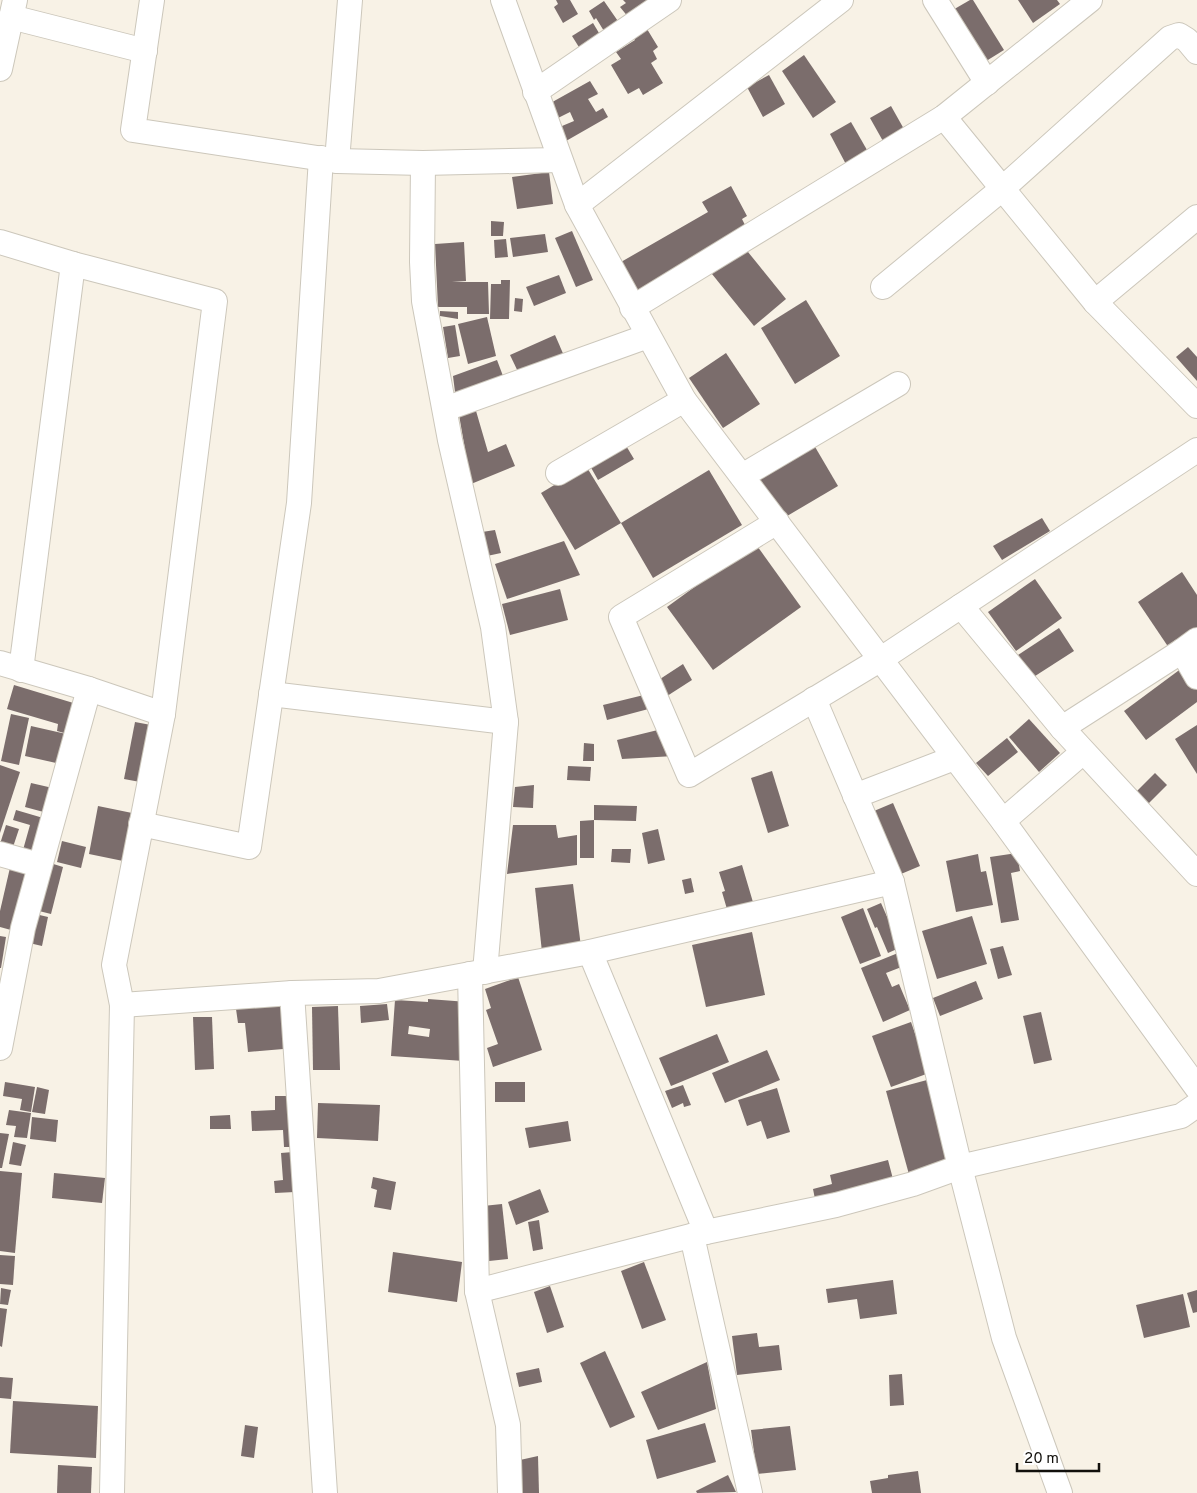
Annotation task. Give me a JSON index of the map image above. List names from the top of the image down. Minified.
{"scale_bar":"20 m"}
